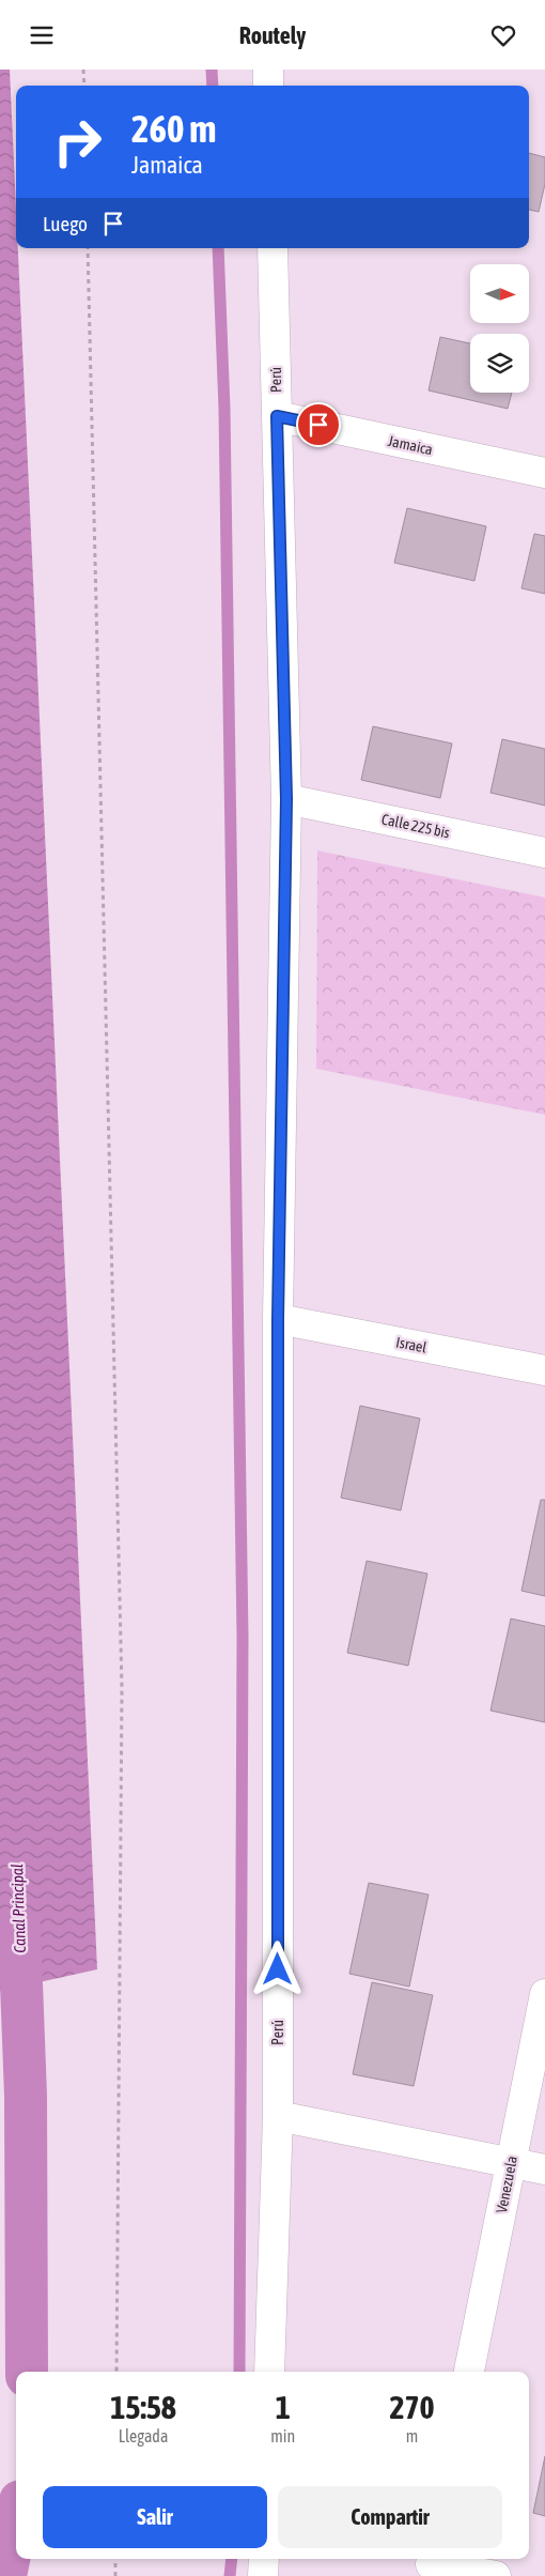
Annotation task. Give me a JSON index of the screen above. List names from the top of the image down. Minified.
{"streets":{"street":["Perú","Jamaica","Calle 225 bis","Israel","Venezuela"]},"crossings":[["Perú","Jamaica"],["Perú","Calle 225 bis"],["Perú","Israel"]],"water":["Canal Principal"],"north":"right","page":{"header":"Routely","turn":["260 m","Jamaica"],"then":"Luego","eta":["15:58","Llegada","1","min","270","m"],"buttons":["Salir","Compartir"]}}
